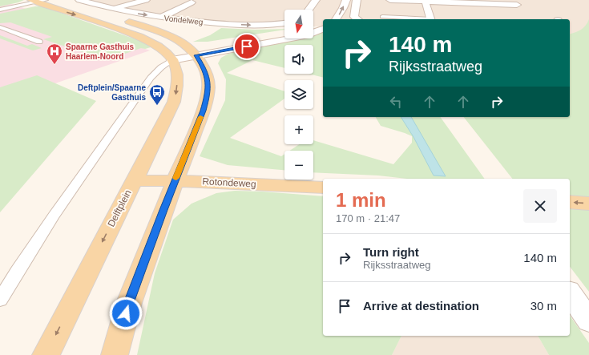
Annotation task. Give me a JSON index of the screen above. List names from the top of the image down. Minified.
{"streets":{"main road":["Vondelweg","Rotondeweg","Delftplein"]},"crossings":[["Rotondeweg","Delftplein"]],"places":{"hospital":["Spaarne Gasthuis Haarlem-Noord"],"bus stop":["Deftplein/Spaarne Gasthuis"]},"north":"bottom","page":{"map_buttons":["+","−"],"turn":["140 m","Rijksstraatweg"],"heading":["1 min","170 m · 21:47"],"list":[{"name":"Turn right","note":"Rijksstraatweg","value":"140 m"},{"name":"Arrive at destination","value":"30 m"}]}}
